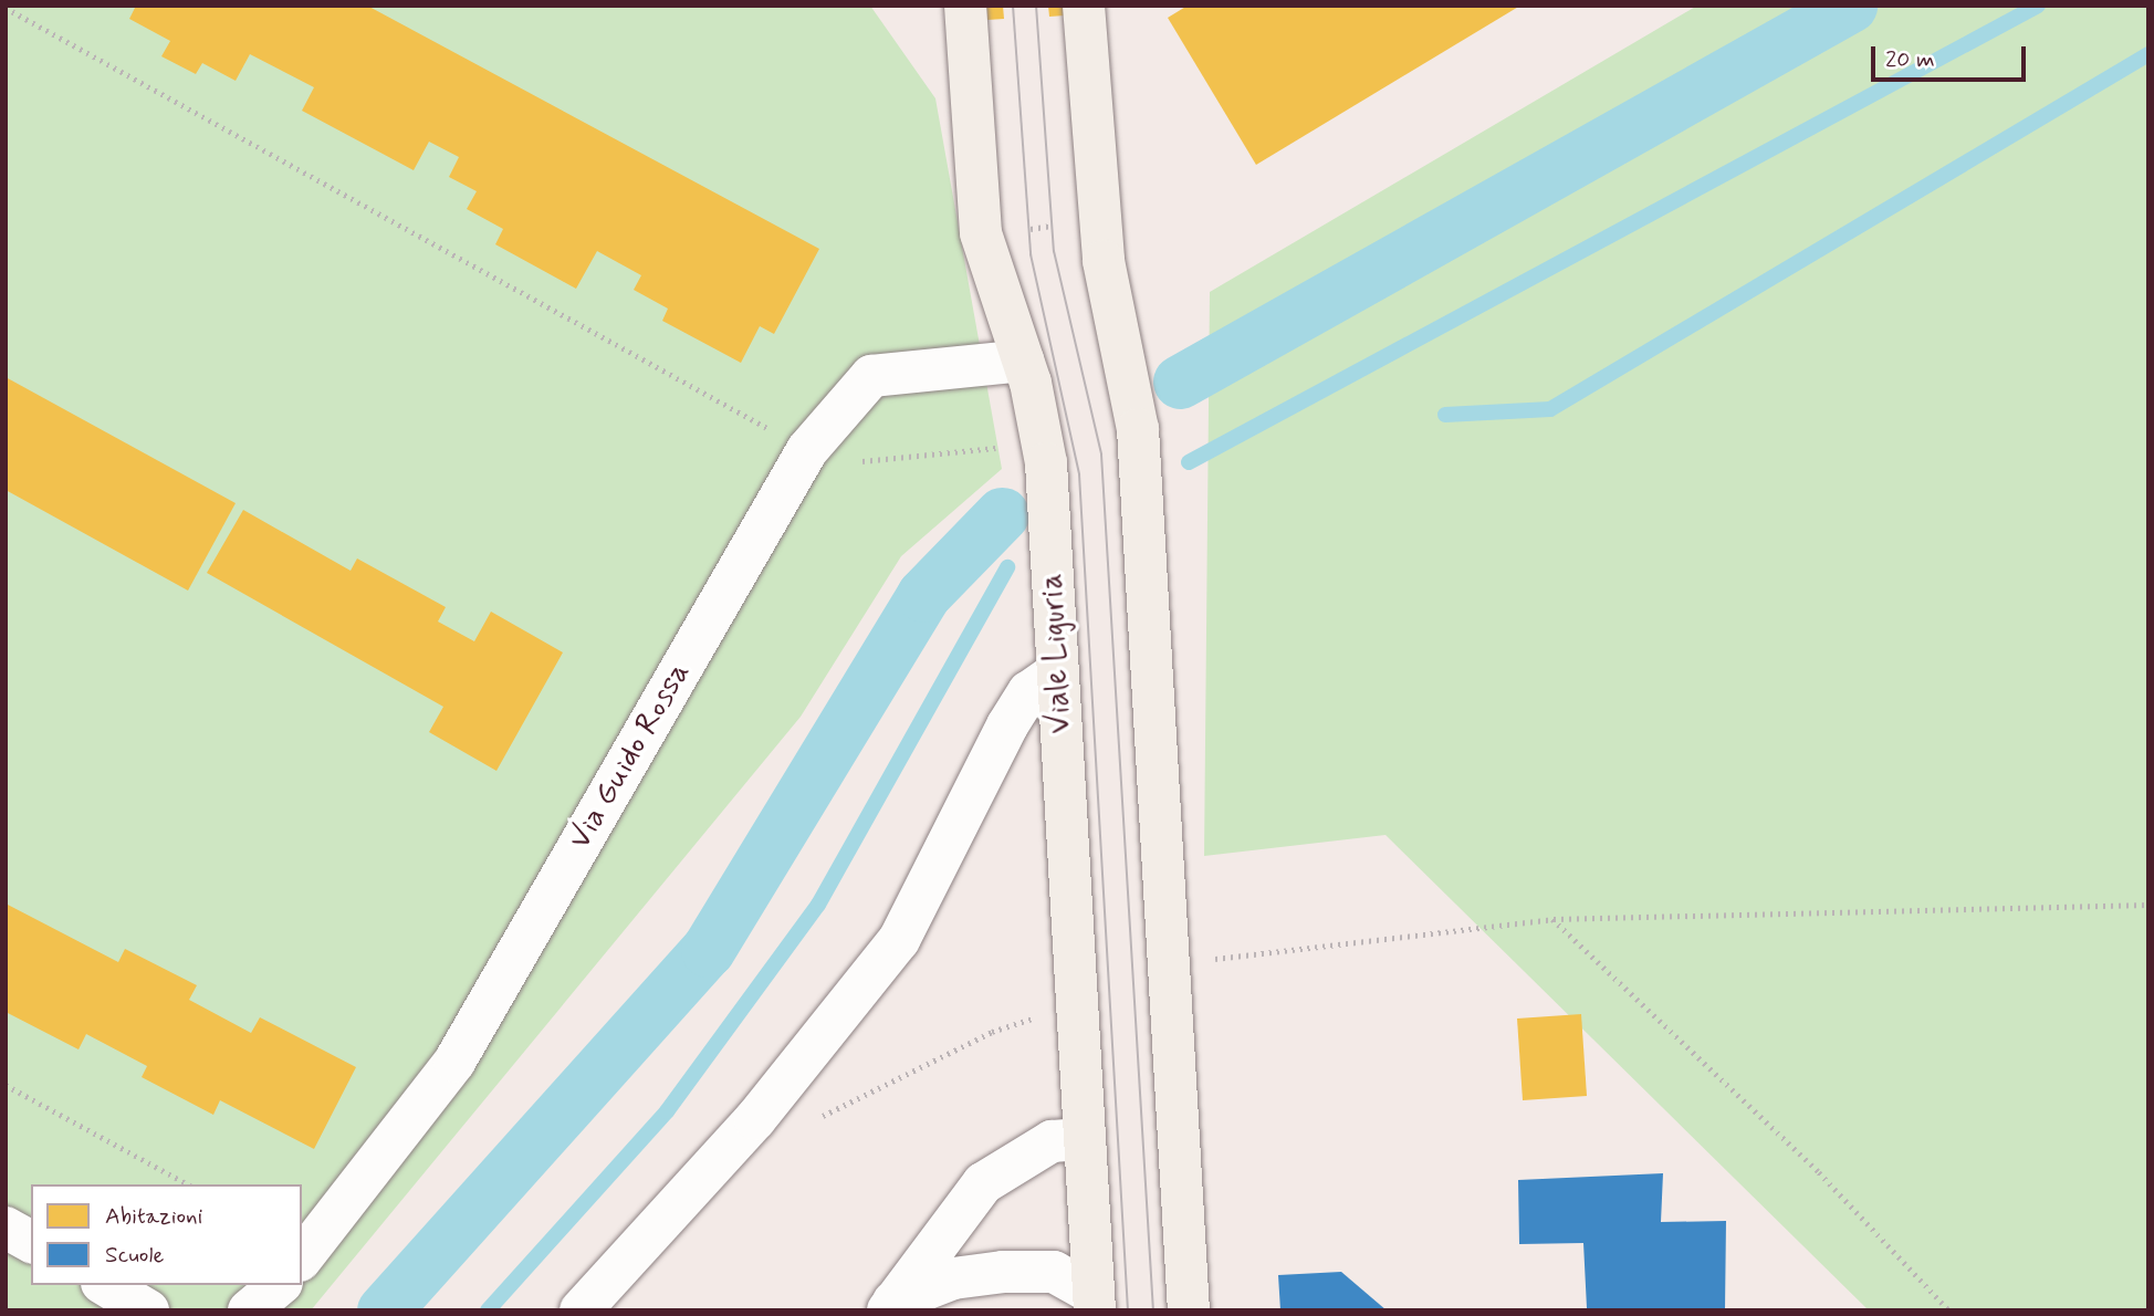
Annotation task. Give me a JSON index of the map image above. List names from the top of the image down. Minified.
{"streets":{"main road":["Viale Liguria"],"street":["Via Guido Rossa"]},"crossings":[["Viale Liguria","Via Guido Rossa"]],"legend":["Abitazioni","Scuole"],"scale_bar":"20 m"}
